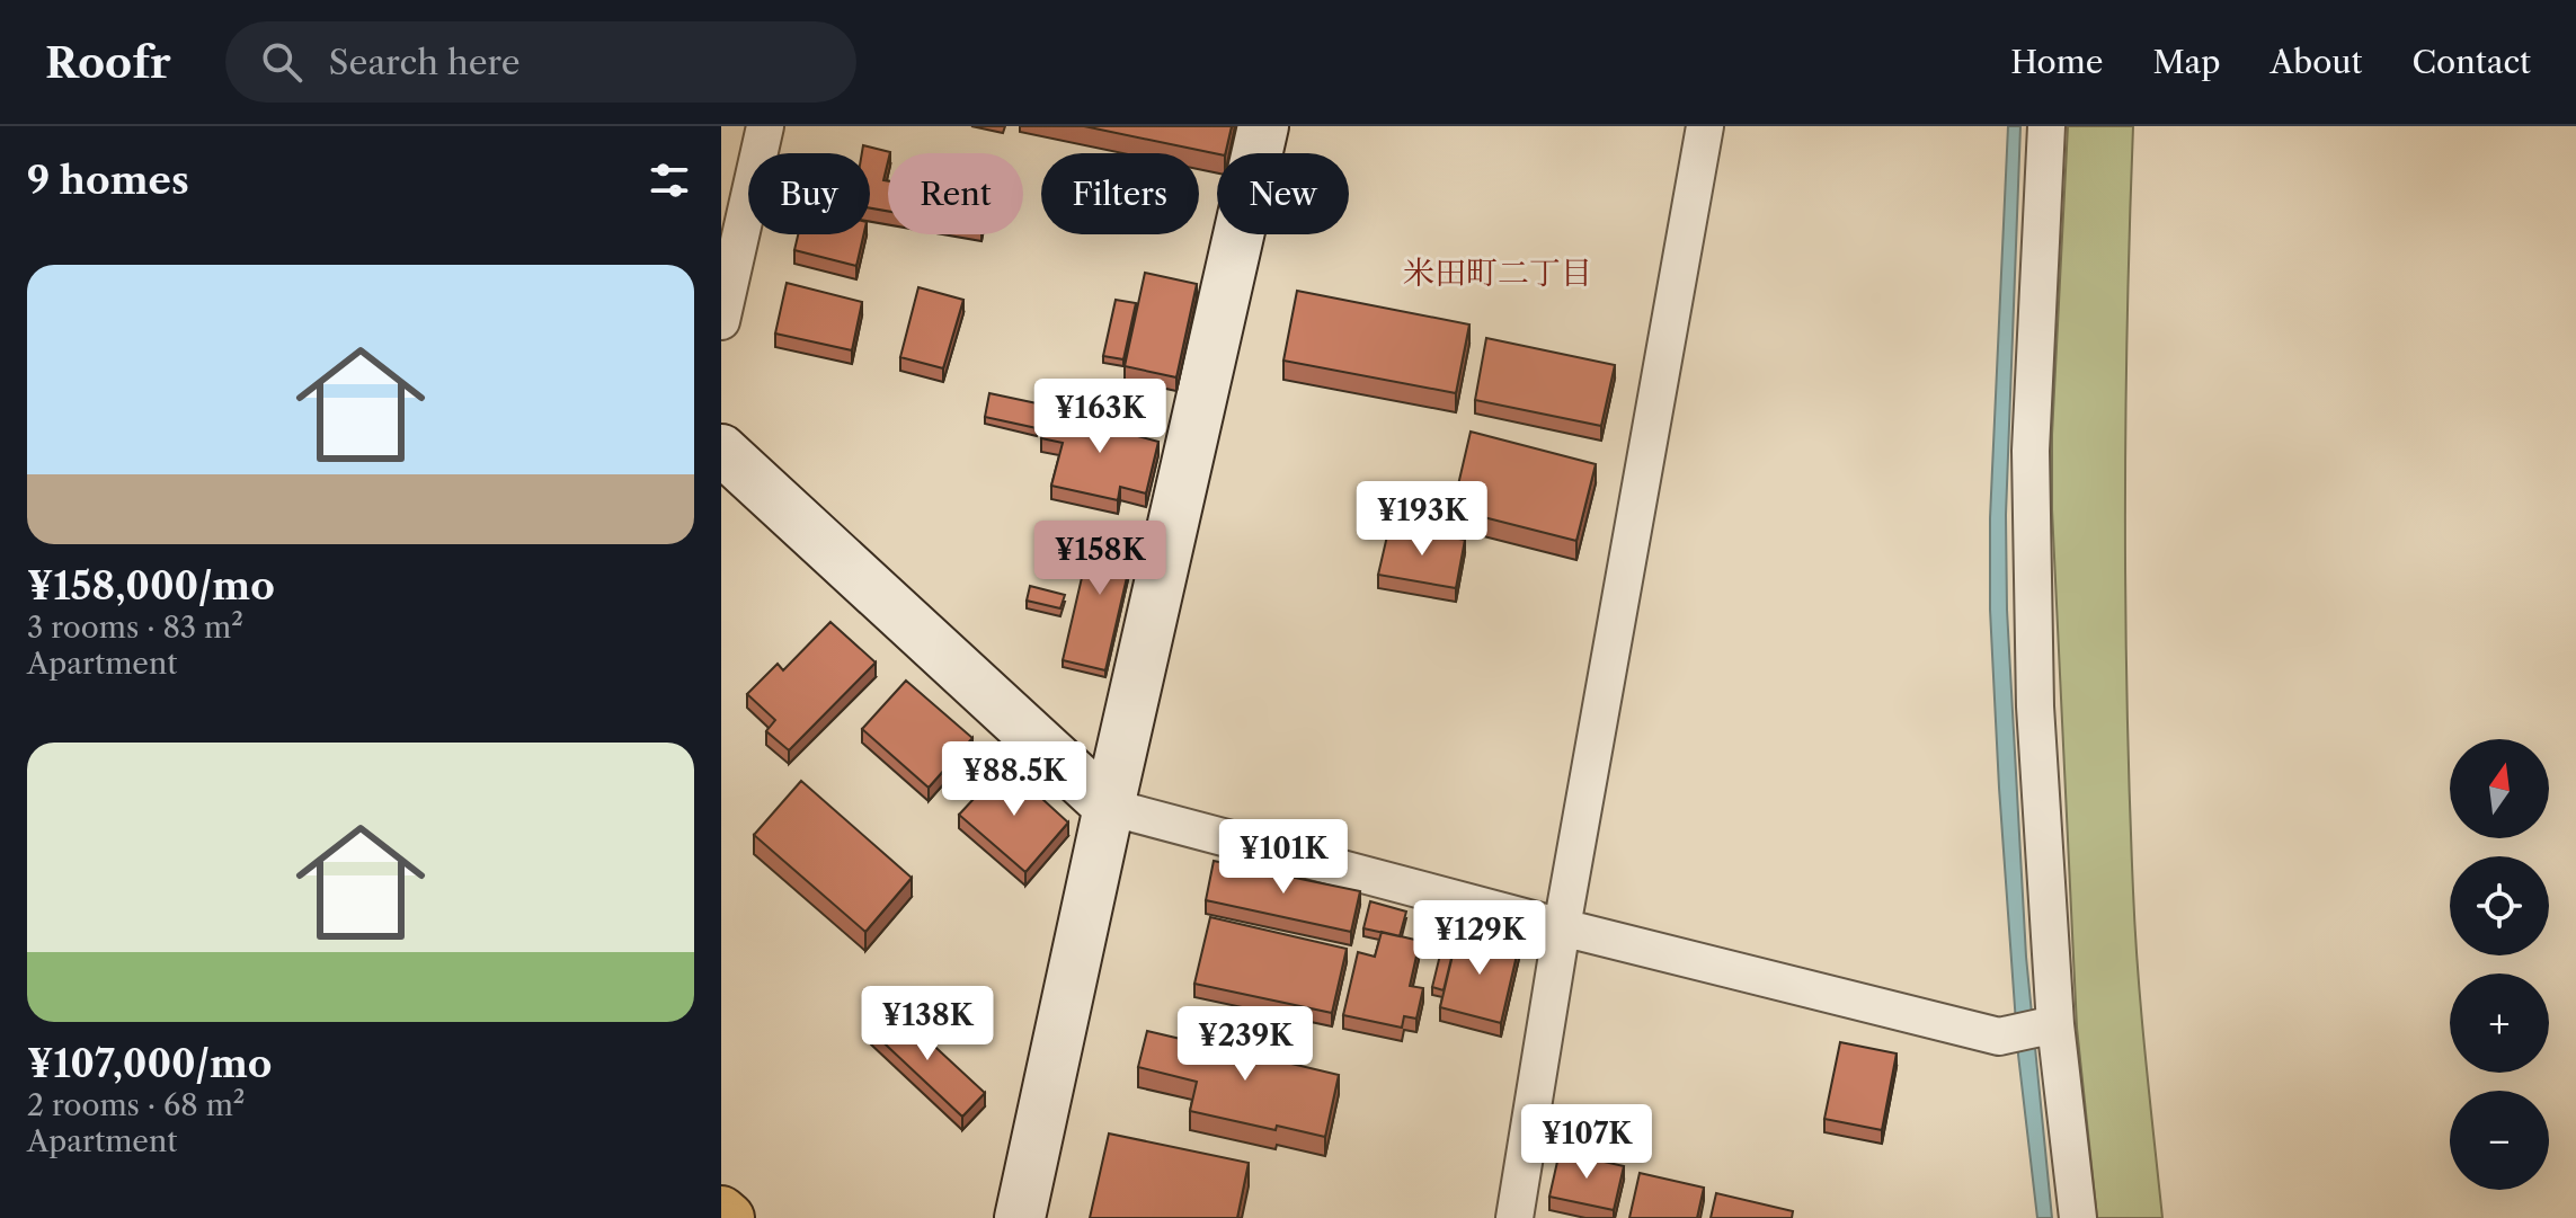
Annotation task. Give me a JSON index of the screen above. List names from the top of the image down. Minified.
{"districts":["米田町二丁目"],"north":"top","page":{"header":"Roofr","search":"Search here","nav":["Home","Map","About","Contact"],"heading":"9 homes","chip":["Buy","Rent","Filters","New"],"list":[{"name":"¥158,000/mo","note":"3 rooms · 83 m² · Apartment"},{"name":"¥107,000/mo","note":"2 rooms · 68 m² · Apartment"}],"price":["¥163K","¥193K","¥158K","¥88.5K","¥101K","¥129K","¥138K","¥239K","¥107K"],"map_buttons":["+","−"]}}
